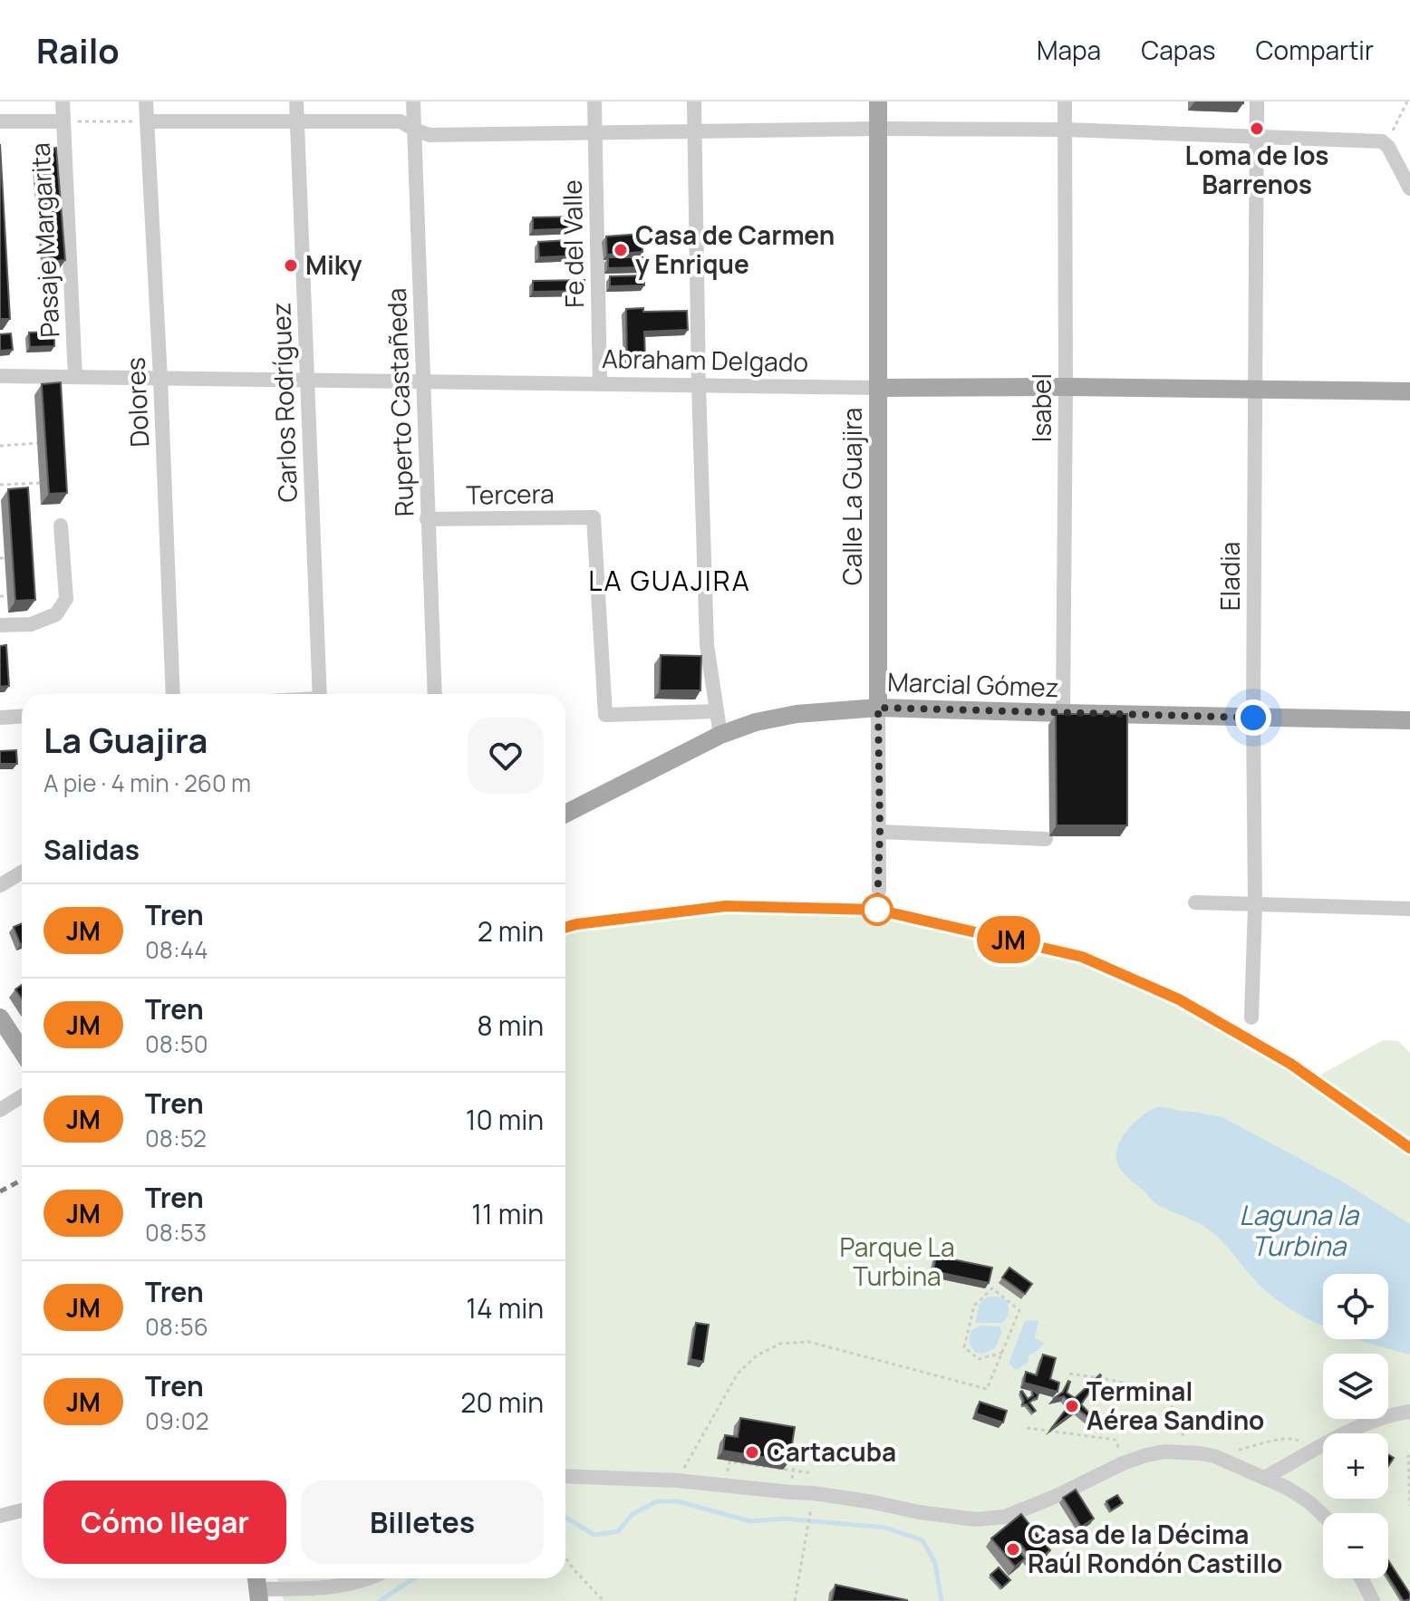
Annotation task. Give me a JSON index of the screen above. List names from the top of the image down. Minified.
{"streets":{"main road":["Abraham Delgado","Calle La Guajira","Marcial Gómez"],"street":["Pasaje Margarita","Fe del Valle","Dolores","Carlos Rodríguez","Ruperto Castañeda","Isabel","Tercera","Eladia"]},"crossings":[["Pasaje Margarita","Abraham Delgado"],["Fe del Valle","Abraham Delgado"],["Abraham Delgado","Dolores"],["Abraham Delgado","Carlos Rodríguez"],["Abraham Delgado","Ruperto Castañeda"],["Abraham Delgado","Isabel"],["Abraham Delgado","Calle La Guajira"],["Abraham Delgado","Eladia"],["Ruperto Castañeda","Tercera"],["Isabel","Marcial Gómez"],["Calle La Guajira","Marcial Gómez"],["Eladia","Marcial Gómez"]],"districts":["LA GUAJIRA"],"water":["Laguna la Turbina"],"parks":["Parque La Turbina"],"places":["Loma de los Barrenos","Casa de Carmen y Enrique","Miky","Terminal Aérea Sandino","Cartacuba","Casa de la Décima Raúl Rondón Castillo"],"page":{"header":"Railo","nav":["Mapa","Capas","Compartir"],"on_map":"JM","heading":[["La Guajira","A pie · 4 min · 260 m"],"Salidas"],"list":[{"mark":"JM","name":"Tren","note":"08:44","value":"2 min"},{"mark":"JM","name":"Tren","note":"08:50","value":"8 min"},{"mark":"JM","name":"Tren","note":"08:52","value":"10 min"},{"mark":"JM","name":"Tren","note":"08:53","value":"11 min"},{"mark":"JM","name":"Tren","note":"08:56","value":"14 min"},{"mark":"JM","name":"Tren","note":"09:02","value":"20 min"}],"map_buttons":["+","−"],"buttons":["Cómo llegar","Billetes"]}}
